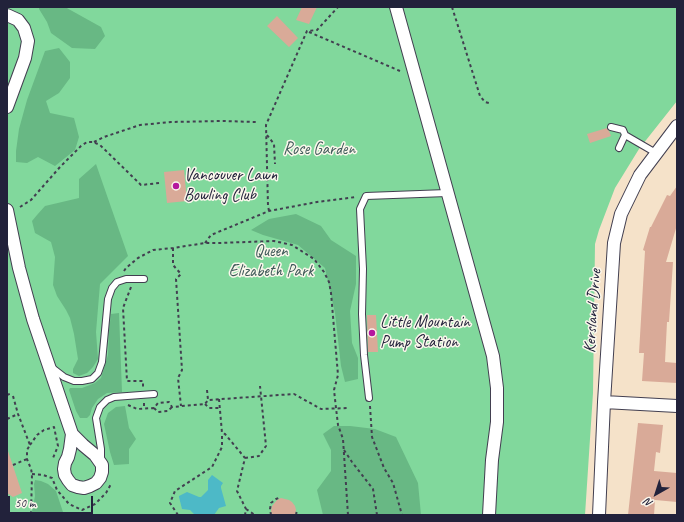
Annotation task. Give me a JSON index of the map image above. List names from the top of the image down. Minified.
{"streets":{"street":["Kersland Drive"]},"parks":["Rose Garden","Queen Elizabeth Park"],"places":["Vancouver Lawn Bowling Club","Little Mountain Pump Station"],"scale_bar":"50 m","north":"bottom left"}
